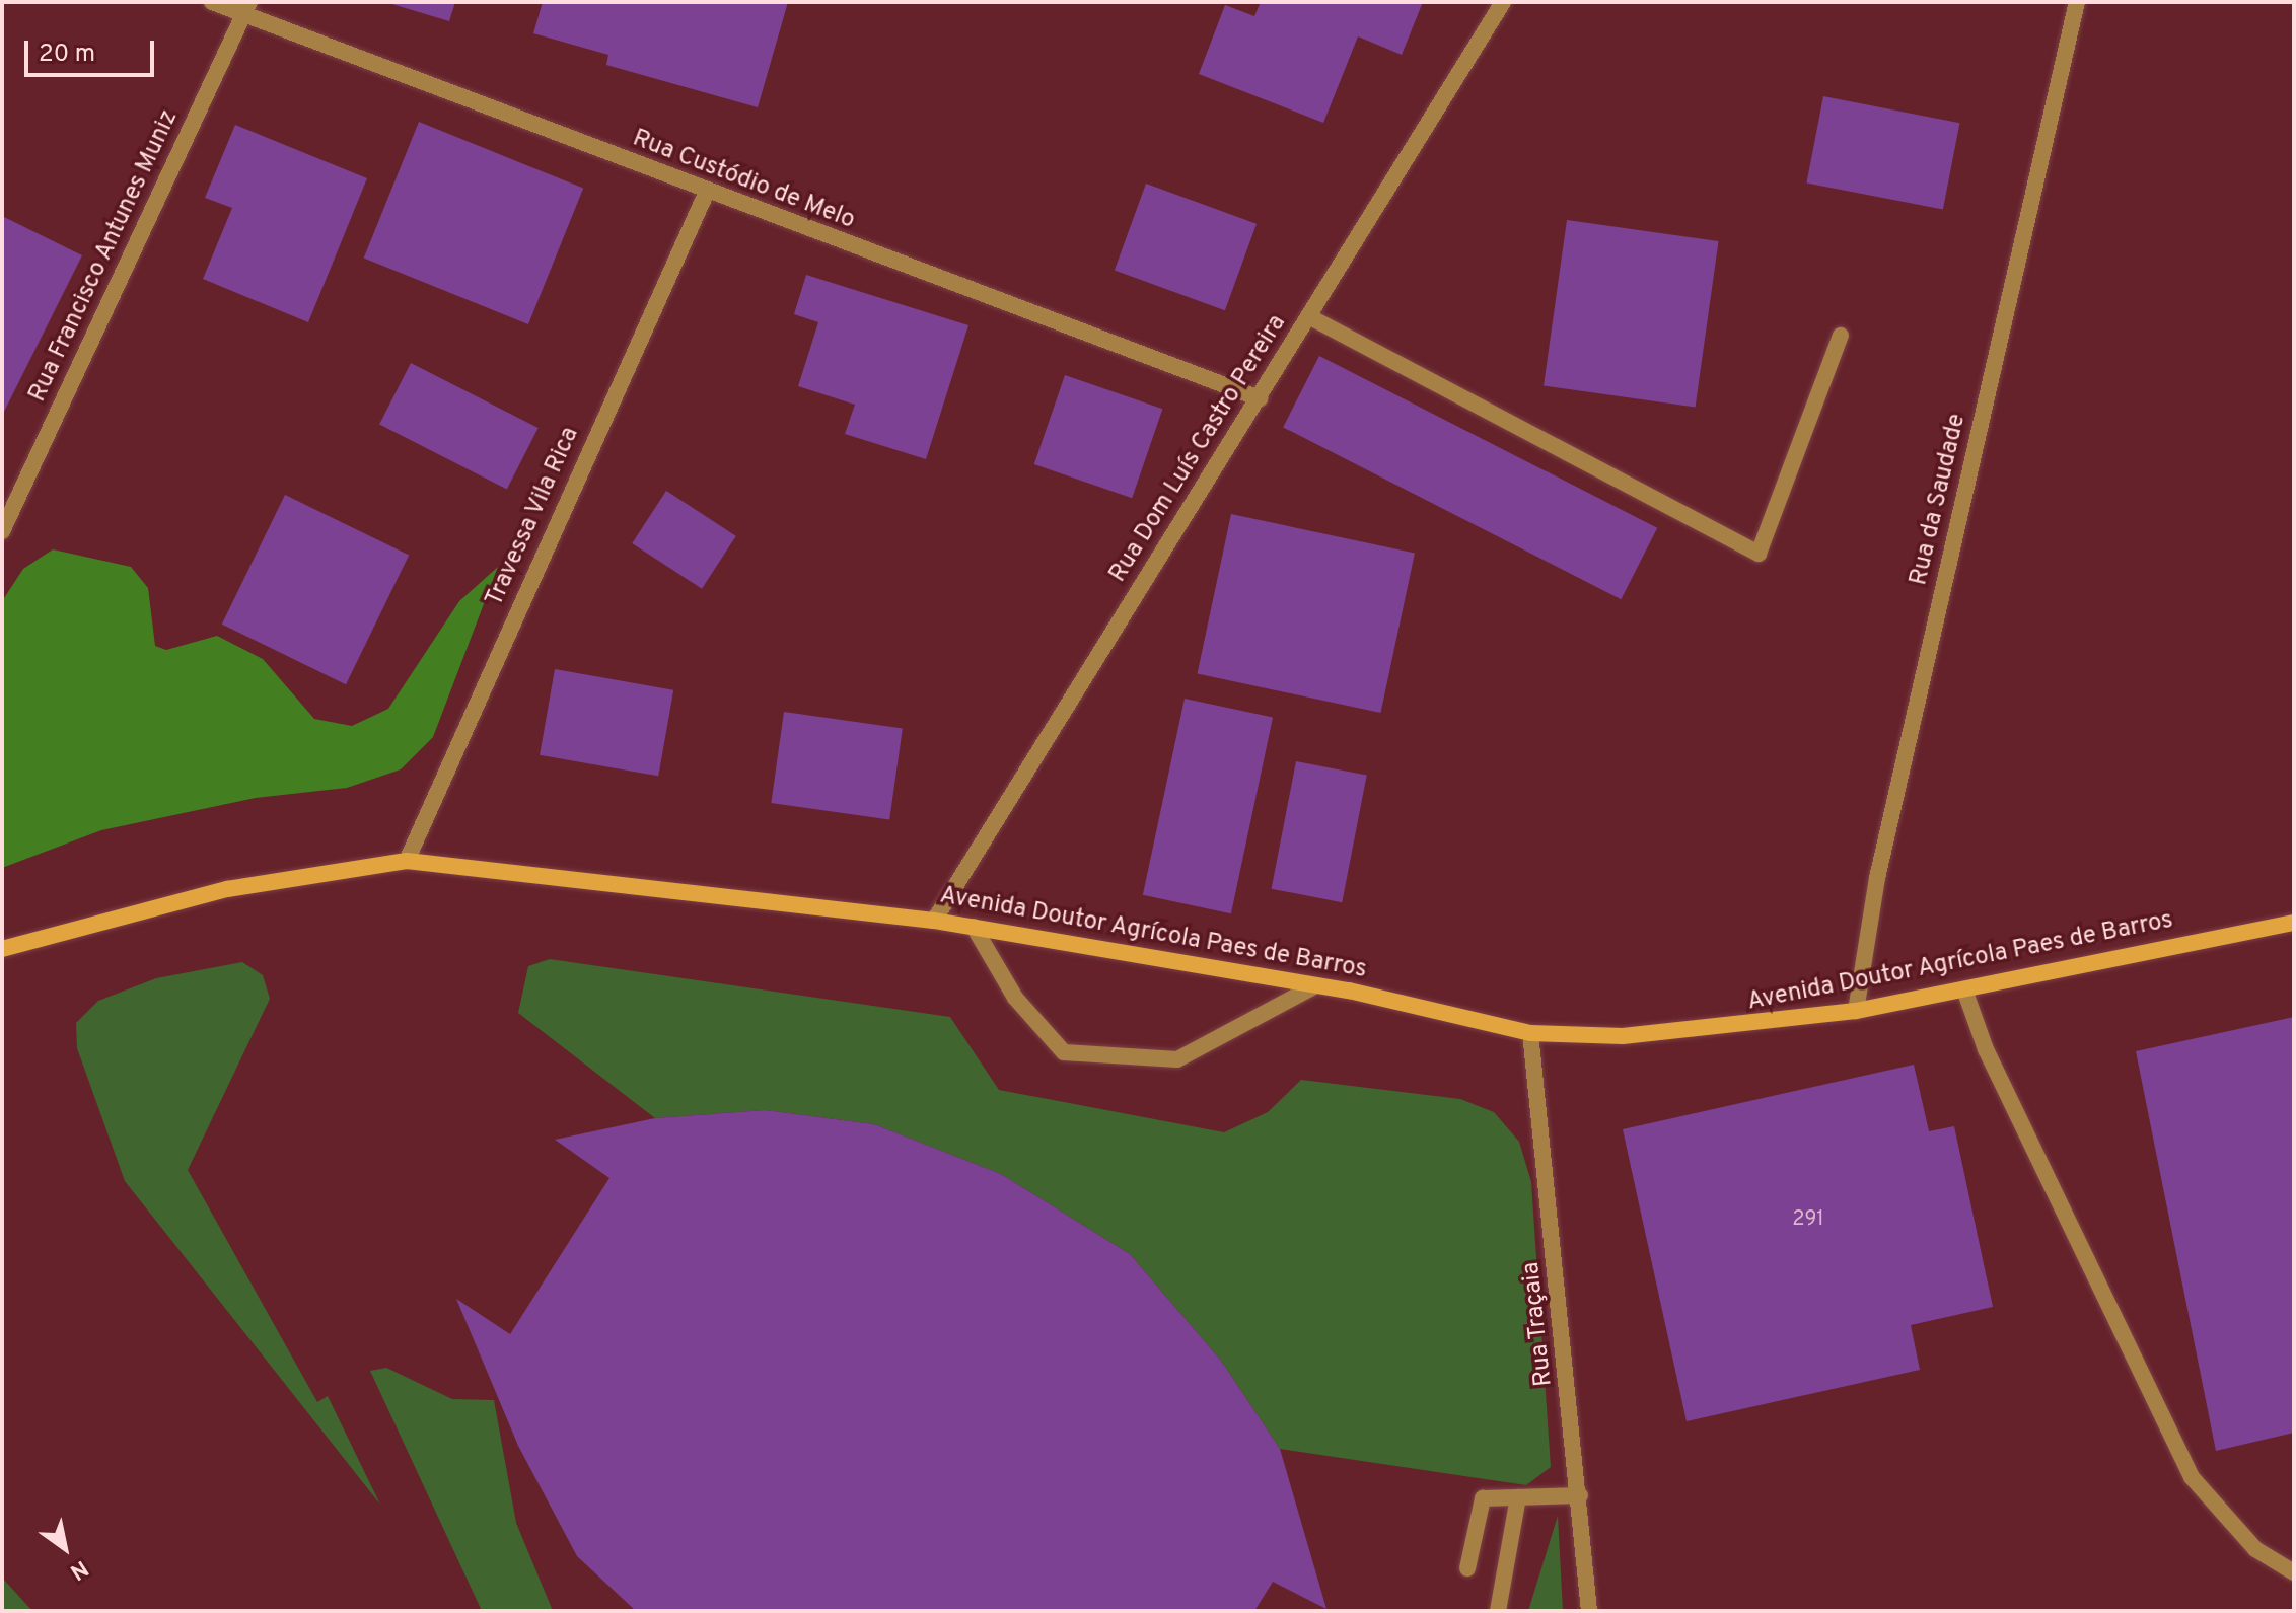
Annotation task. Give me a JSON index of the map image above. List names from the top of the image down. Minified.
{"streets":{"street":["Rua Custódio de Melo","Rua Francisco Antunes Muniz","Rua Dom Luís Castro Pereira","Rua da Saudade","Travessa Vila Rica","Avenida Doutor Agrícola Paes de Barros","Rua Traçaia"]},"crossings":[["Rua Custódio de Melo","Rua Francisco Antunes Muniz"],["Rua Custódio de Melo","Rua Dom Luís Castro Pereira"],["Rua Custódio de Melo","Travessa Vila Rica"],["Rua Dom Luís Castro Pereira","Avenida Doutor Agrícola Paes de Barros"],["Rua da Saudade","Avenida Doutor Agrícola Paes de Barros"],["Travessa Vila Rica","Avenida Doutor Agrícola Paes de Barros"],["Avenida Doutor Agrícola Paes de Barros","Rua Traçaia"]],"house_numbers":["291"],"scale_bar":"20 m","north":"bottom right"}
